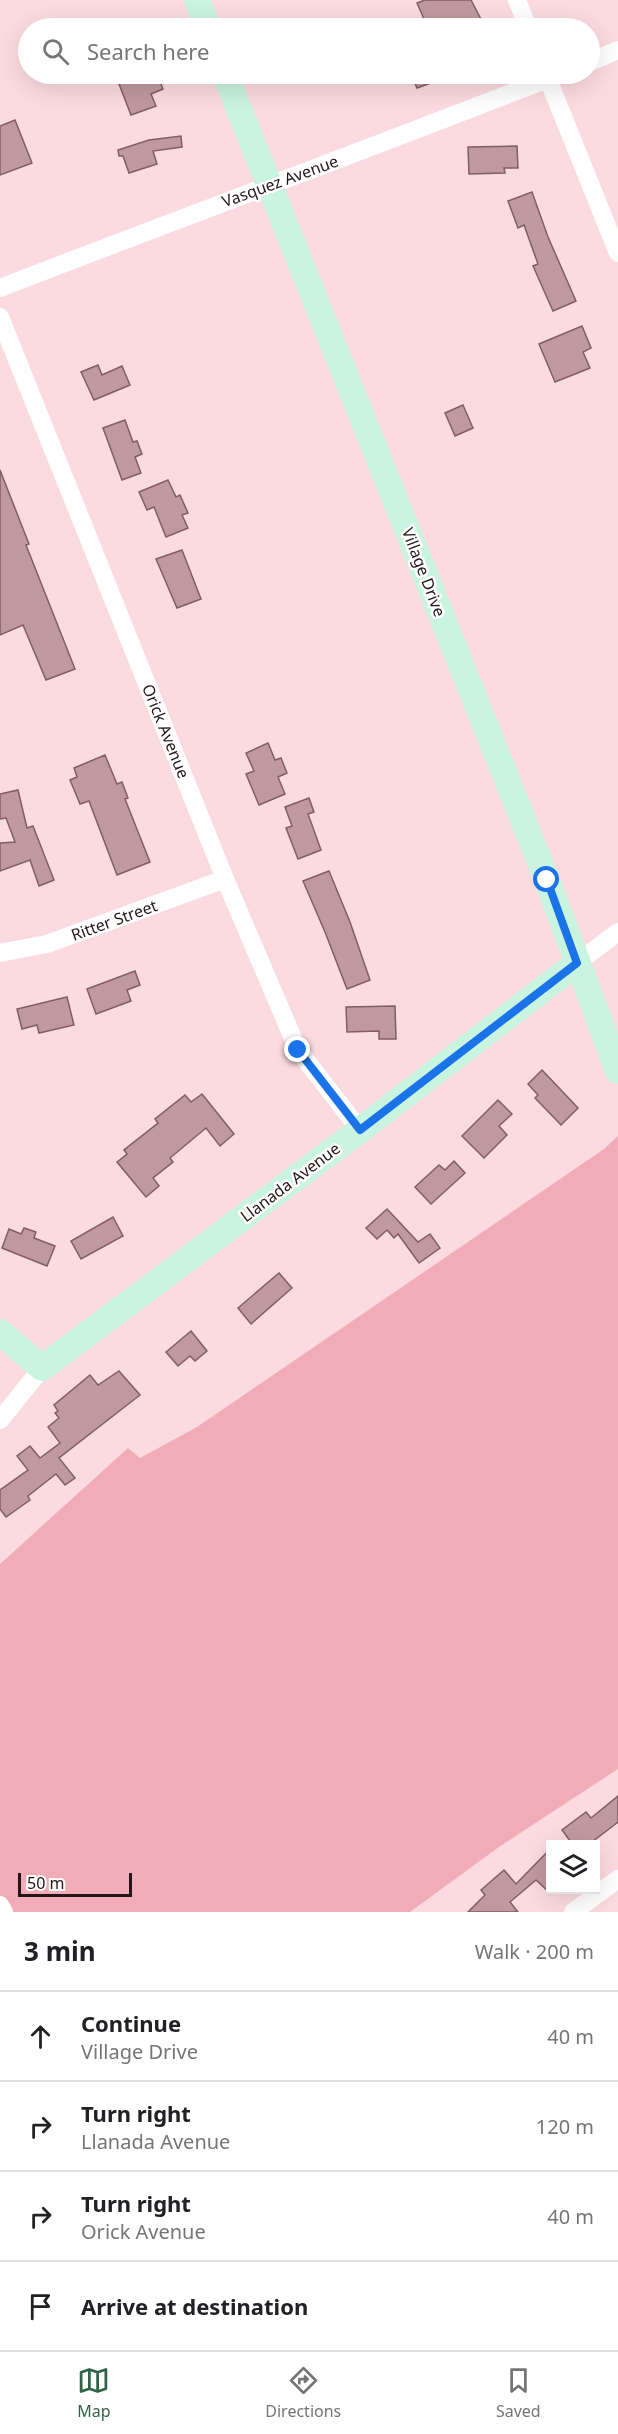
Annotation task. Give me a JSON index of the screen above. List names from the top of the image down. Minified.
{"streets":{"main road":["Village Drive","Llanada Avenue"],"street":["Vasquez Avenue","Orick Avenue","Ritter Street"]},"crossings":[["Vasquez Avenue","Village Drive"],["Village Drive","Llanada Avenue"],["Orick Avenue","Ritter Street"],["Orick Avenue","Llanada Avenue"]],"scale_bar":"50 m","page":{"search":"Search here","scale":"50 m","heading":["3 min","Walk · 200 m"],"list":[["Continue","Village Drive","40 m"],["Turn right","Llanada Avenue","120 m"],["Turn right","Orick Avenue","40 m"],"Arrive at destination"],"nav":["Map","Directions","Saved"]}}
